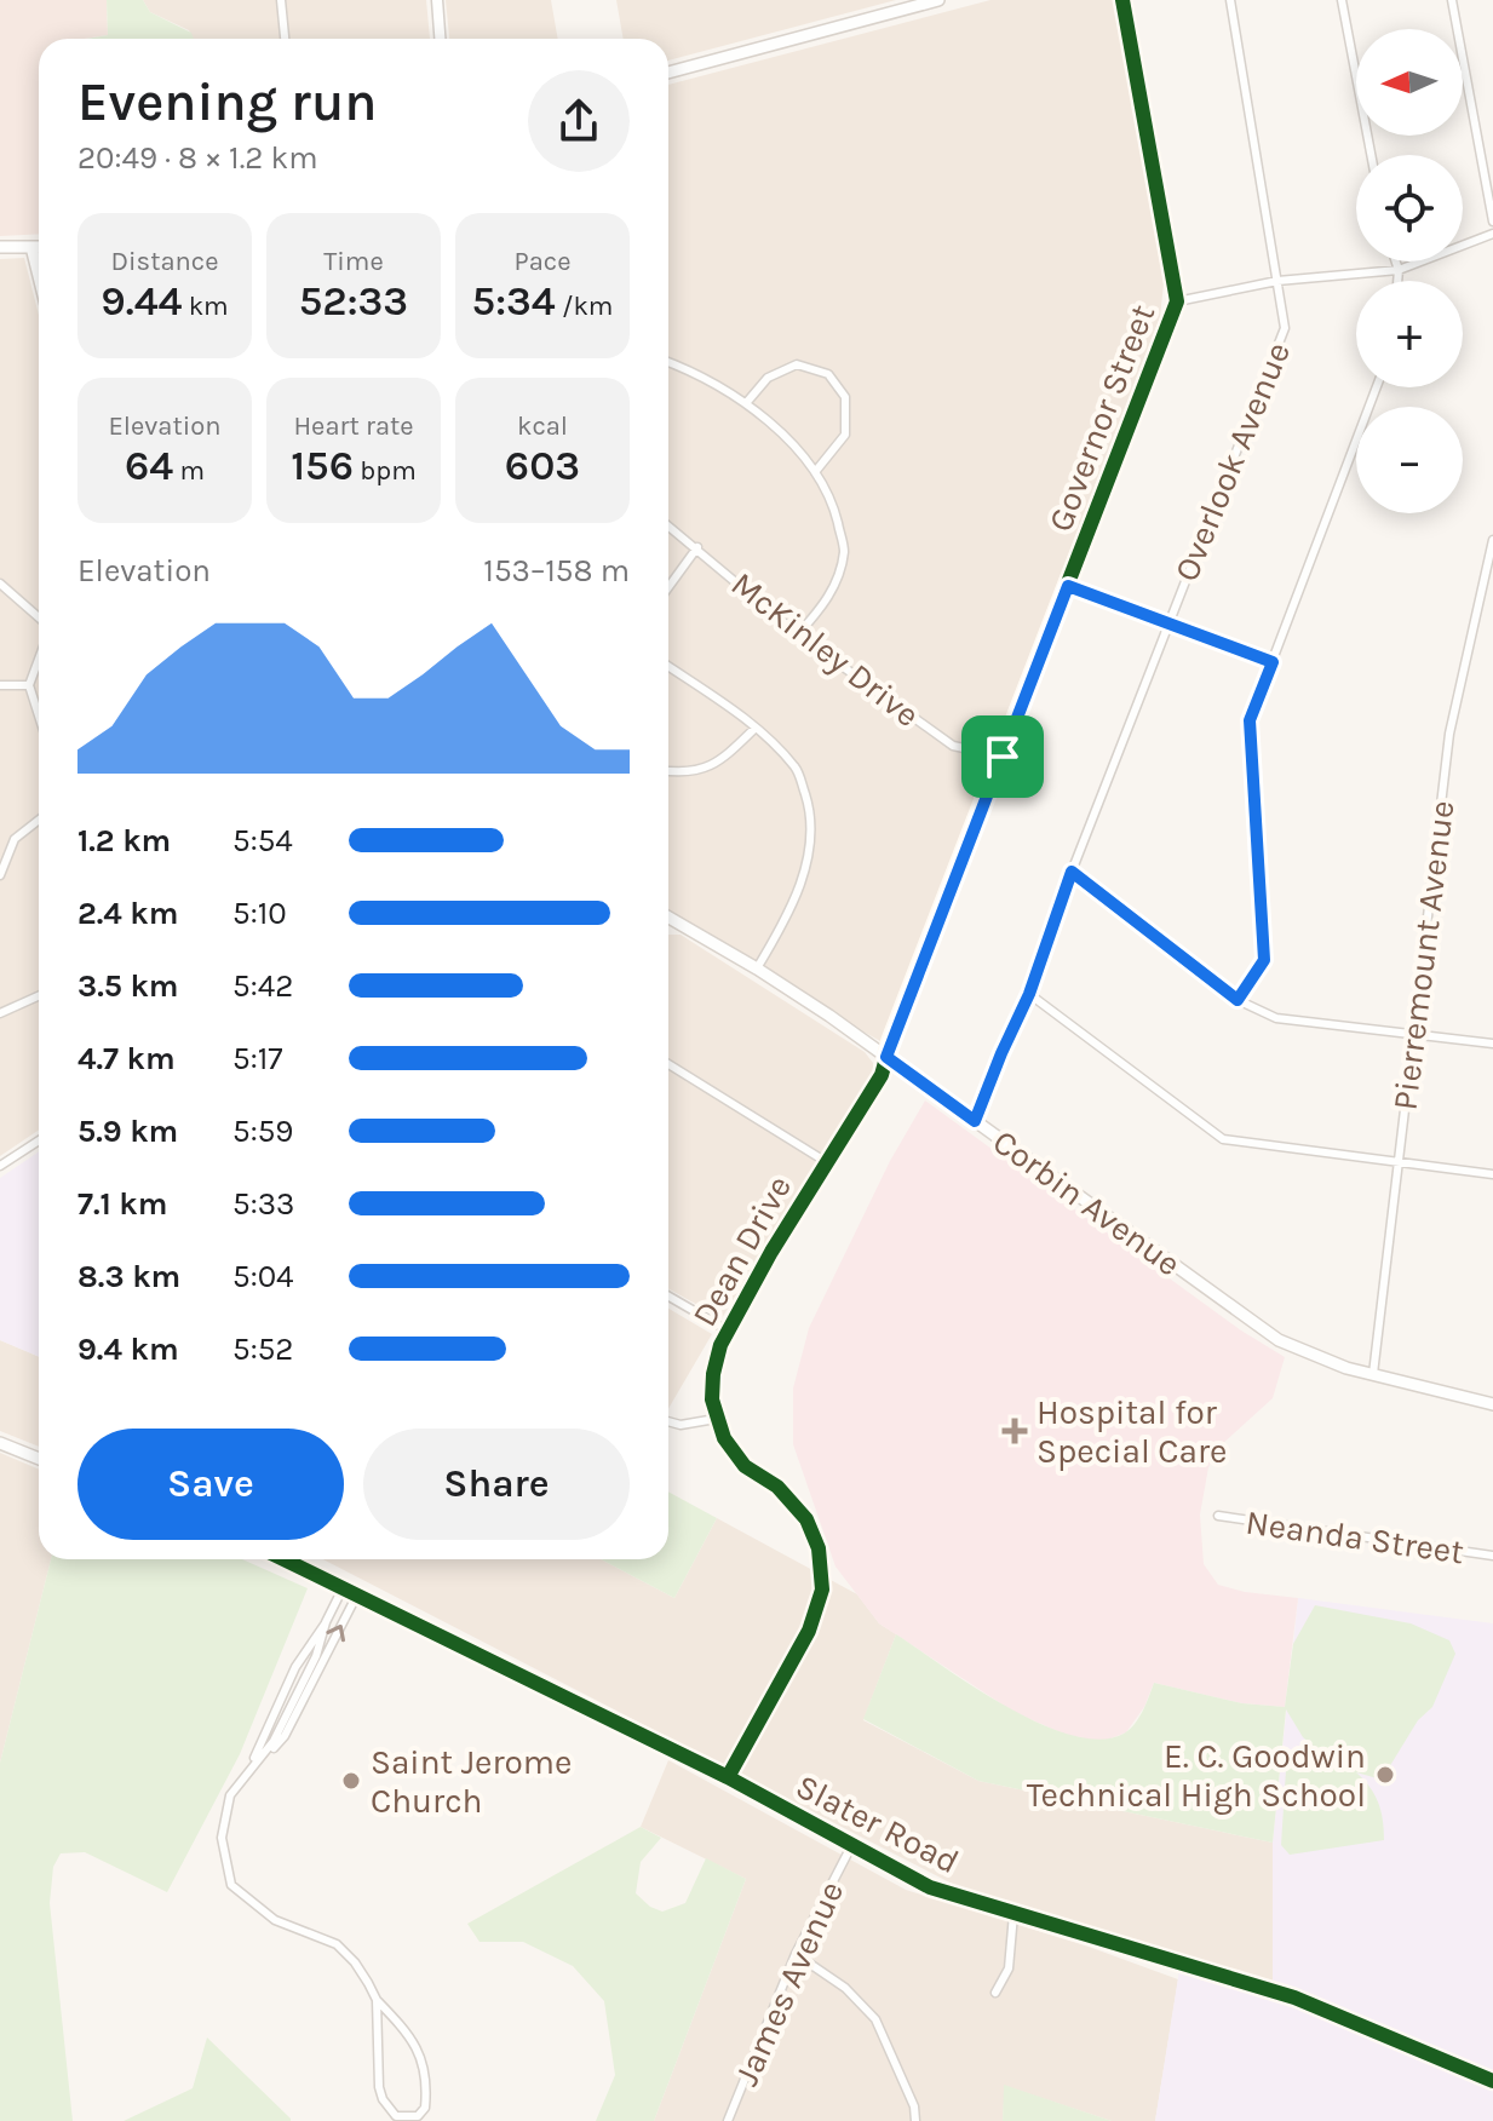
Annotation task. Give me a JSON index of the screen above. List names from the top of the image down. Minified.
{"streets":{"main road":["Corbin Avenue","Slater Road"],"street":["Governor Street","Overlook Avenue","McKinley Drive","Pierremount Avenue","Dean Drive","Neanda Street","James Avenue"]},"crossings":[["Governor Street","McKinley Drive"],["Governor Street","Corbin Avenue"],["Governor Street","Dean Drive"],["Overlook Avenue","Corbin Avenue"],["Pierremount Avenue","Corbin Avenue"],["Corbin Avenue","Dean Drive"],["Dean Drive","Slater Road"],["Slater Road","James Avenue"]],"places":{"health":["Hospital for Special Care"],"other":["E. C. Goodwin Technical High School","Saint Jerome Church"]},"north":"left","page":{"map_buttons":["+","−"],"heading":["Evening run","20:49 · 8 × 1.2 km"],"stats":[["Distance","9.44 km"],["Time","52:33"],["Pace","5:34 /km"],["Elevation","64 m"],["Heart rate","156 bpm"],["kcal","603"]],"chart":["Elevation","153–158 m"],"list":[{"name":"1.2 km","note":"5:54"},{"name":"2.4 km","note":"5:10"},{"name":"3.5 km","note":"5:42"},{"name":"4.7 km","note":"5:17"},{"name":"5.9 km","note":"5:59"},{"name":"7.1 km","note":"5:33"},{"name":"8.3 km","note":"5:04"},{"name":"9.4 km","note":"5:52"}],"buttons":["Save","Share"]}}
